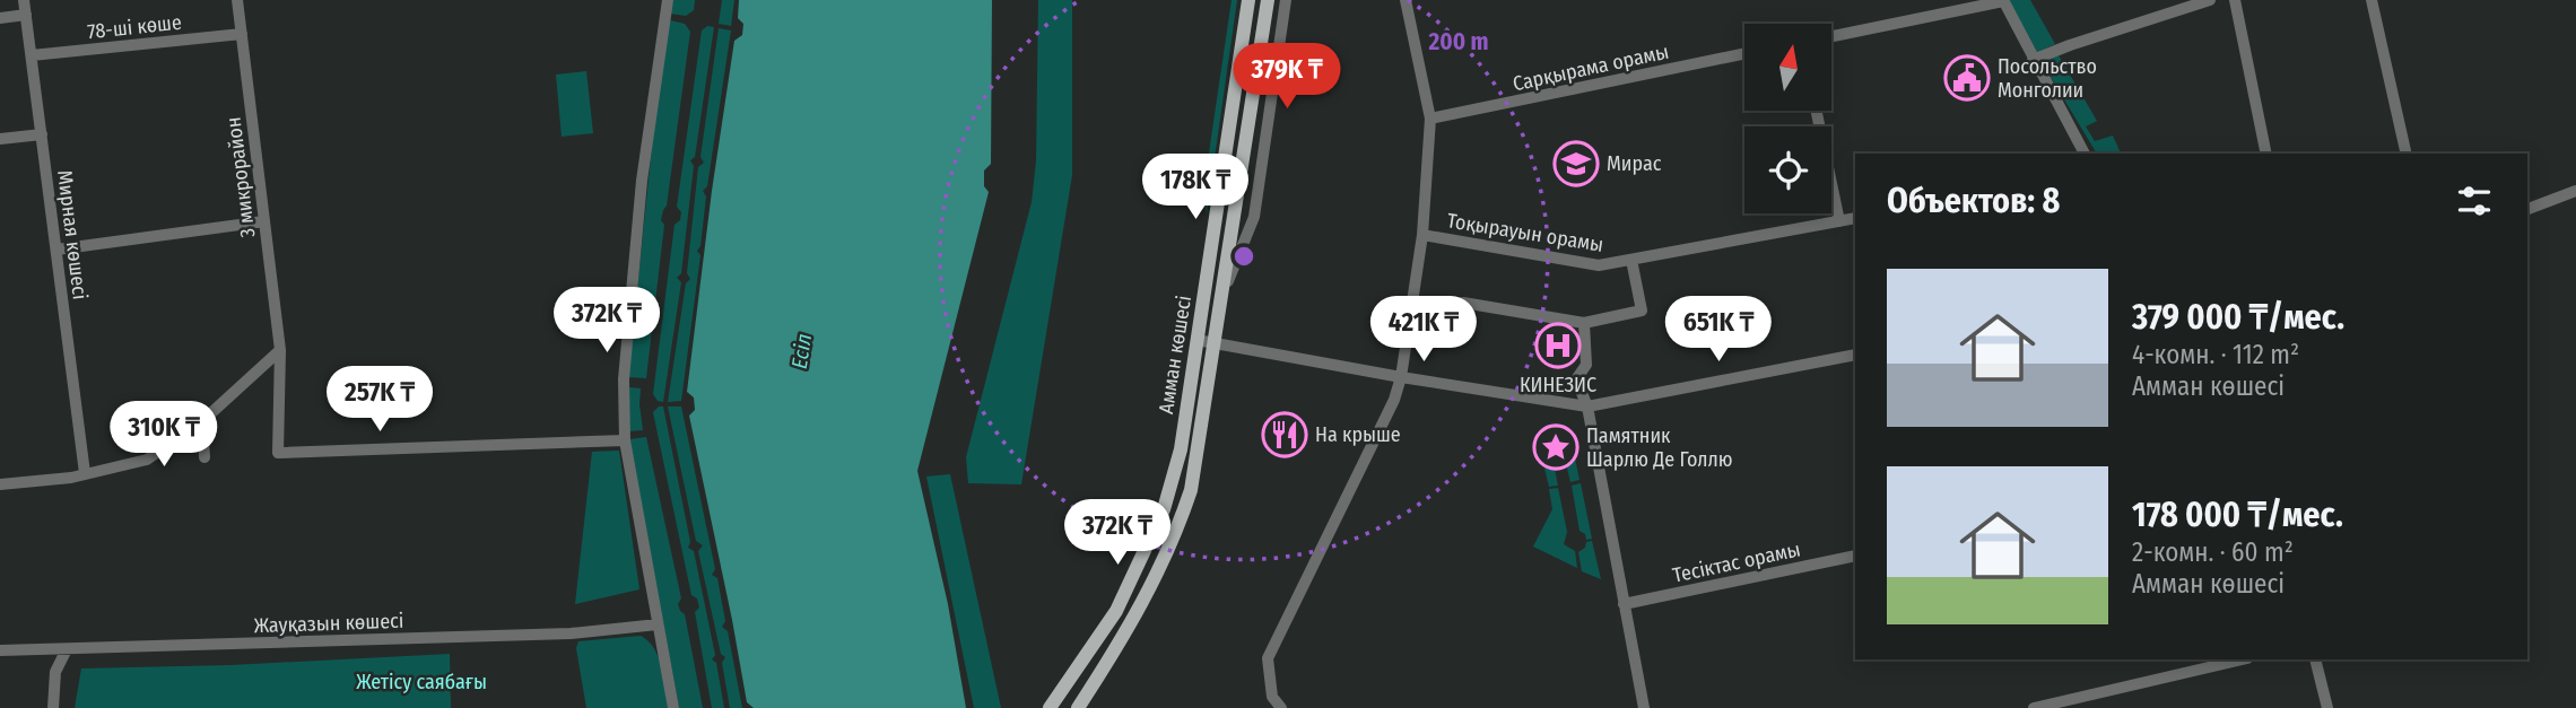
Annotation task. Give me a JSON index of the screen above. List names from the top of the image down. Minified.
{"streets":{"main road":["Амман көшесі"],"street":["78-ші көше","Сарқырама орамы","3 микрорайон","Тоқырауын орамы","Мирная көшесі","Тесіктас орамы","Жауқазын көшесі"]},"crossings":[["78-ші көше","3 микрорайон"],["78-ші көше","Мирная көшесі"]],"water":["Есіл"],"parks":["Жетісу саябағы"],"places":{"public building":["Посольство Монголии"],"school or university":["Мирас"],"hospital":["КИНЕЗИС"],"restaurant":["На крыше"],"place":["Памятник Шарлю Де Голлю"]},"north":"top","page":{"price":["379K ₸","178K ₸","372K ₸","421K ₸","651K ₸","257K ₸","310K ₸","372K ₸"],"heading":"Объектов: 8","list":[{"name":"379 000 ₸/мес.","note":"4-комн. · 112 m² · Амман көшесі"},{"name":"178 000 ₸/мес.","note":"2-комн. · 60 m² · Амман көшесі"}]},"rings":["200 m"]}
